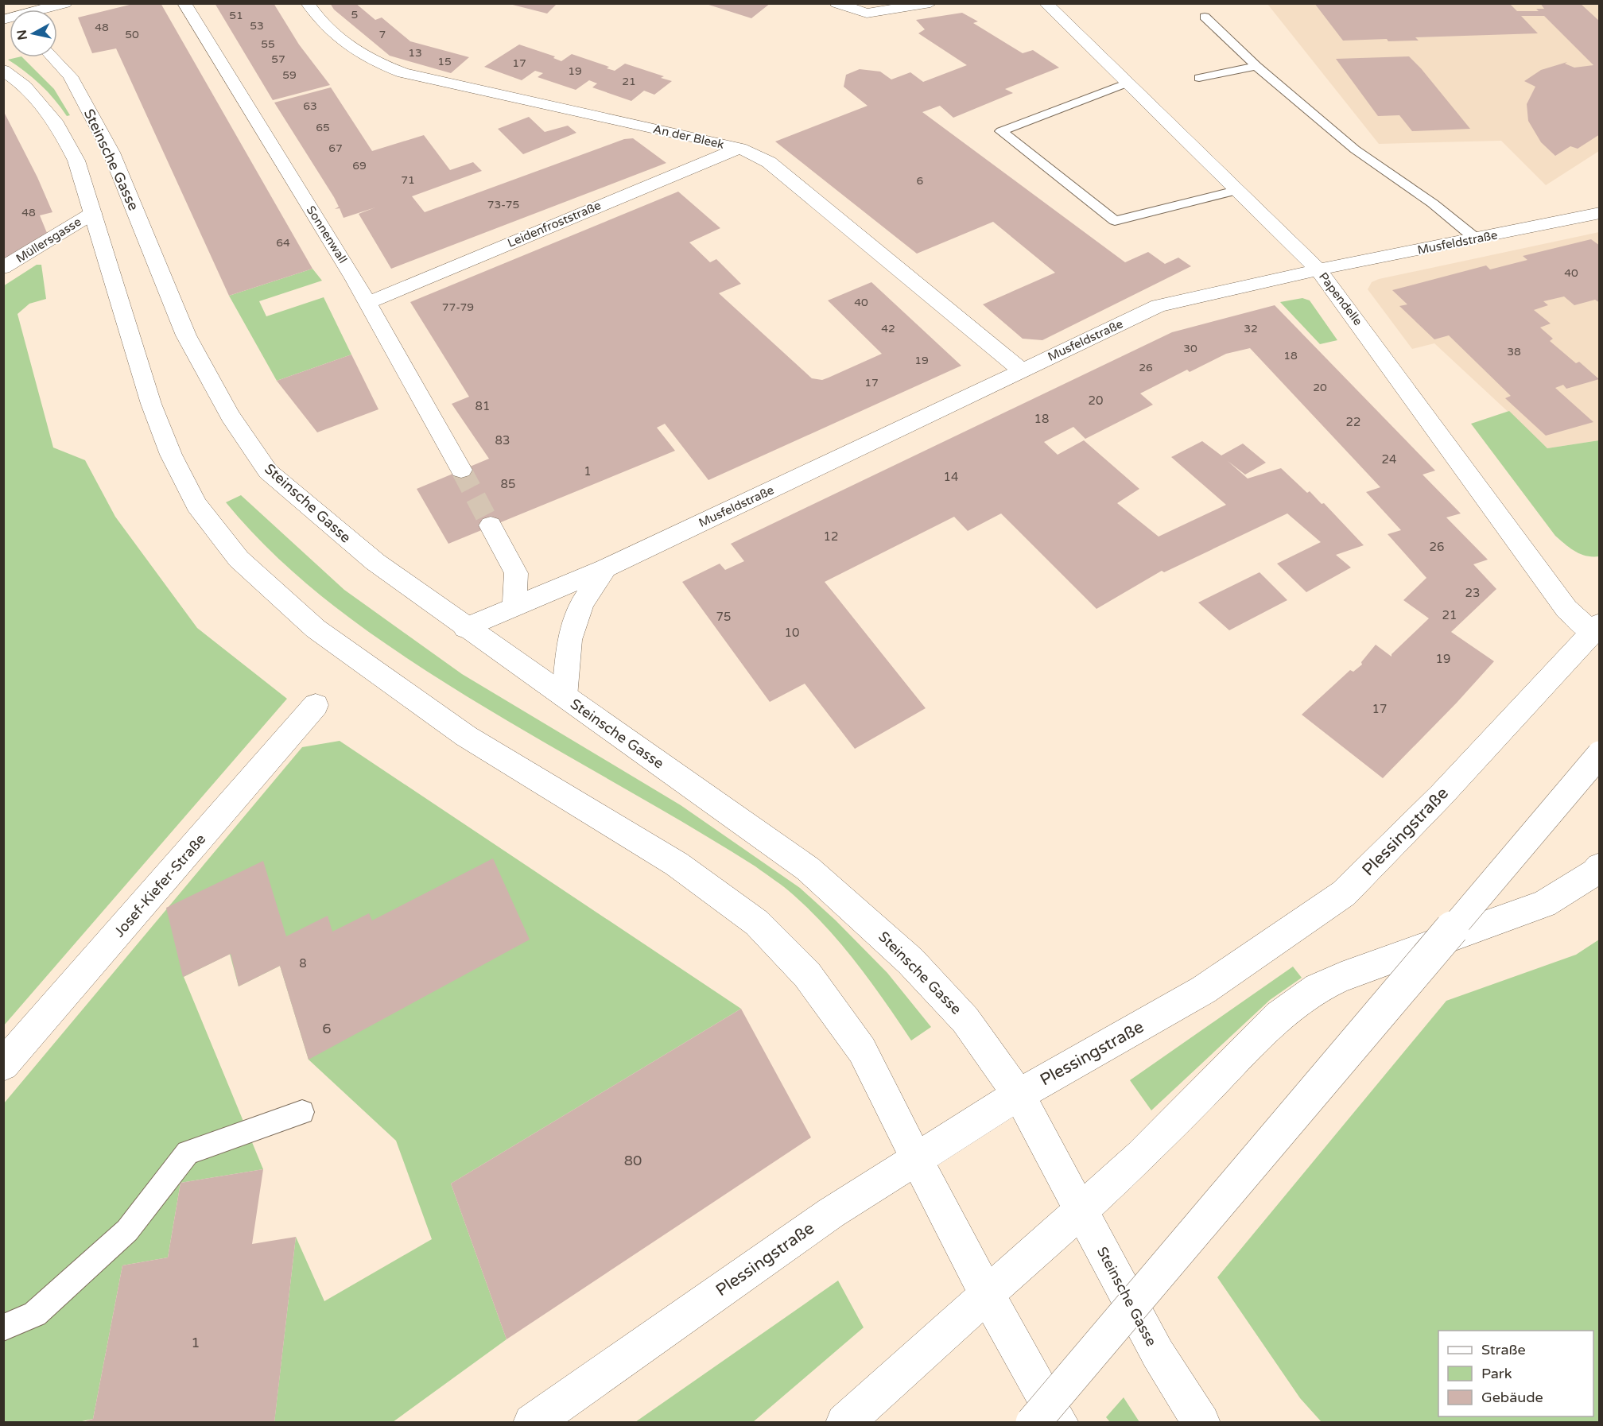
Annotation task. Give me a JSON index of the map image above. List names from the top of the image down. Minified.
{"streets":{"main road":["An der Bleek","Steinsche Gasse","Leidenfroststraße","Sonnenwall","Müllersgasse","Musfeldstraße","Papendelle","Plessingstraße","Josef-Kiefer-Straße"]},"crossings":[["An der Bleek","Leidenfroststraße"],["An der Bleek","Musfeldstraße"],["Steinsche Gasse","Musfeldstraße"],["Steinsche Gasse","Plessingstraße"],["Leidenfroststraße","Sonnenwall"],["Musfeldstraße","Papendelle"],["Papendelle","Plessingstraße"]],"house_numbers":["5","51","53","48","50","7","55","13","57","15","17","19","59","21","63","65","67","69","71","6","73-75","48","64","40","40","77-79","42","32","30","38","18","19","26","17","20","20","81","18","22","83","24","1","14","85","12","26","23","21","75","10","19","17","8","6","80","1"],"legend":["Straße","Park","Gebäude"],"north":"left"}
